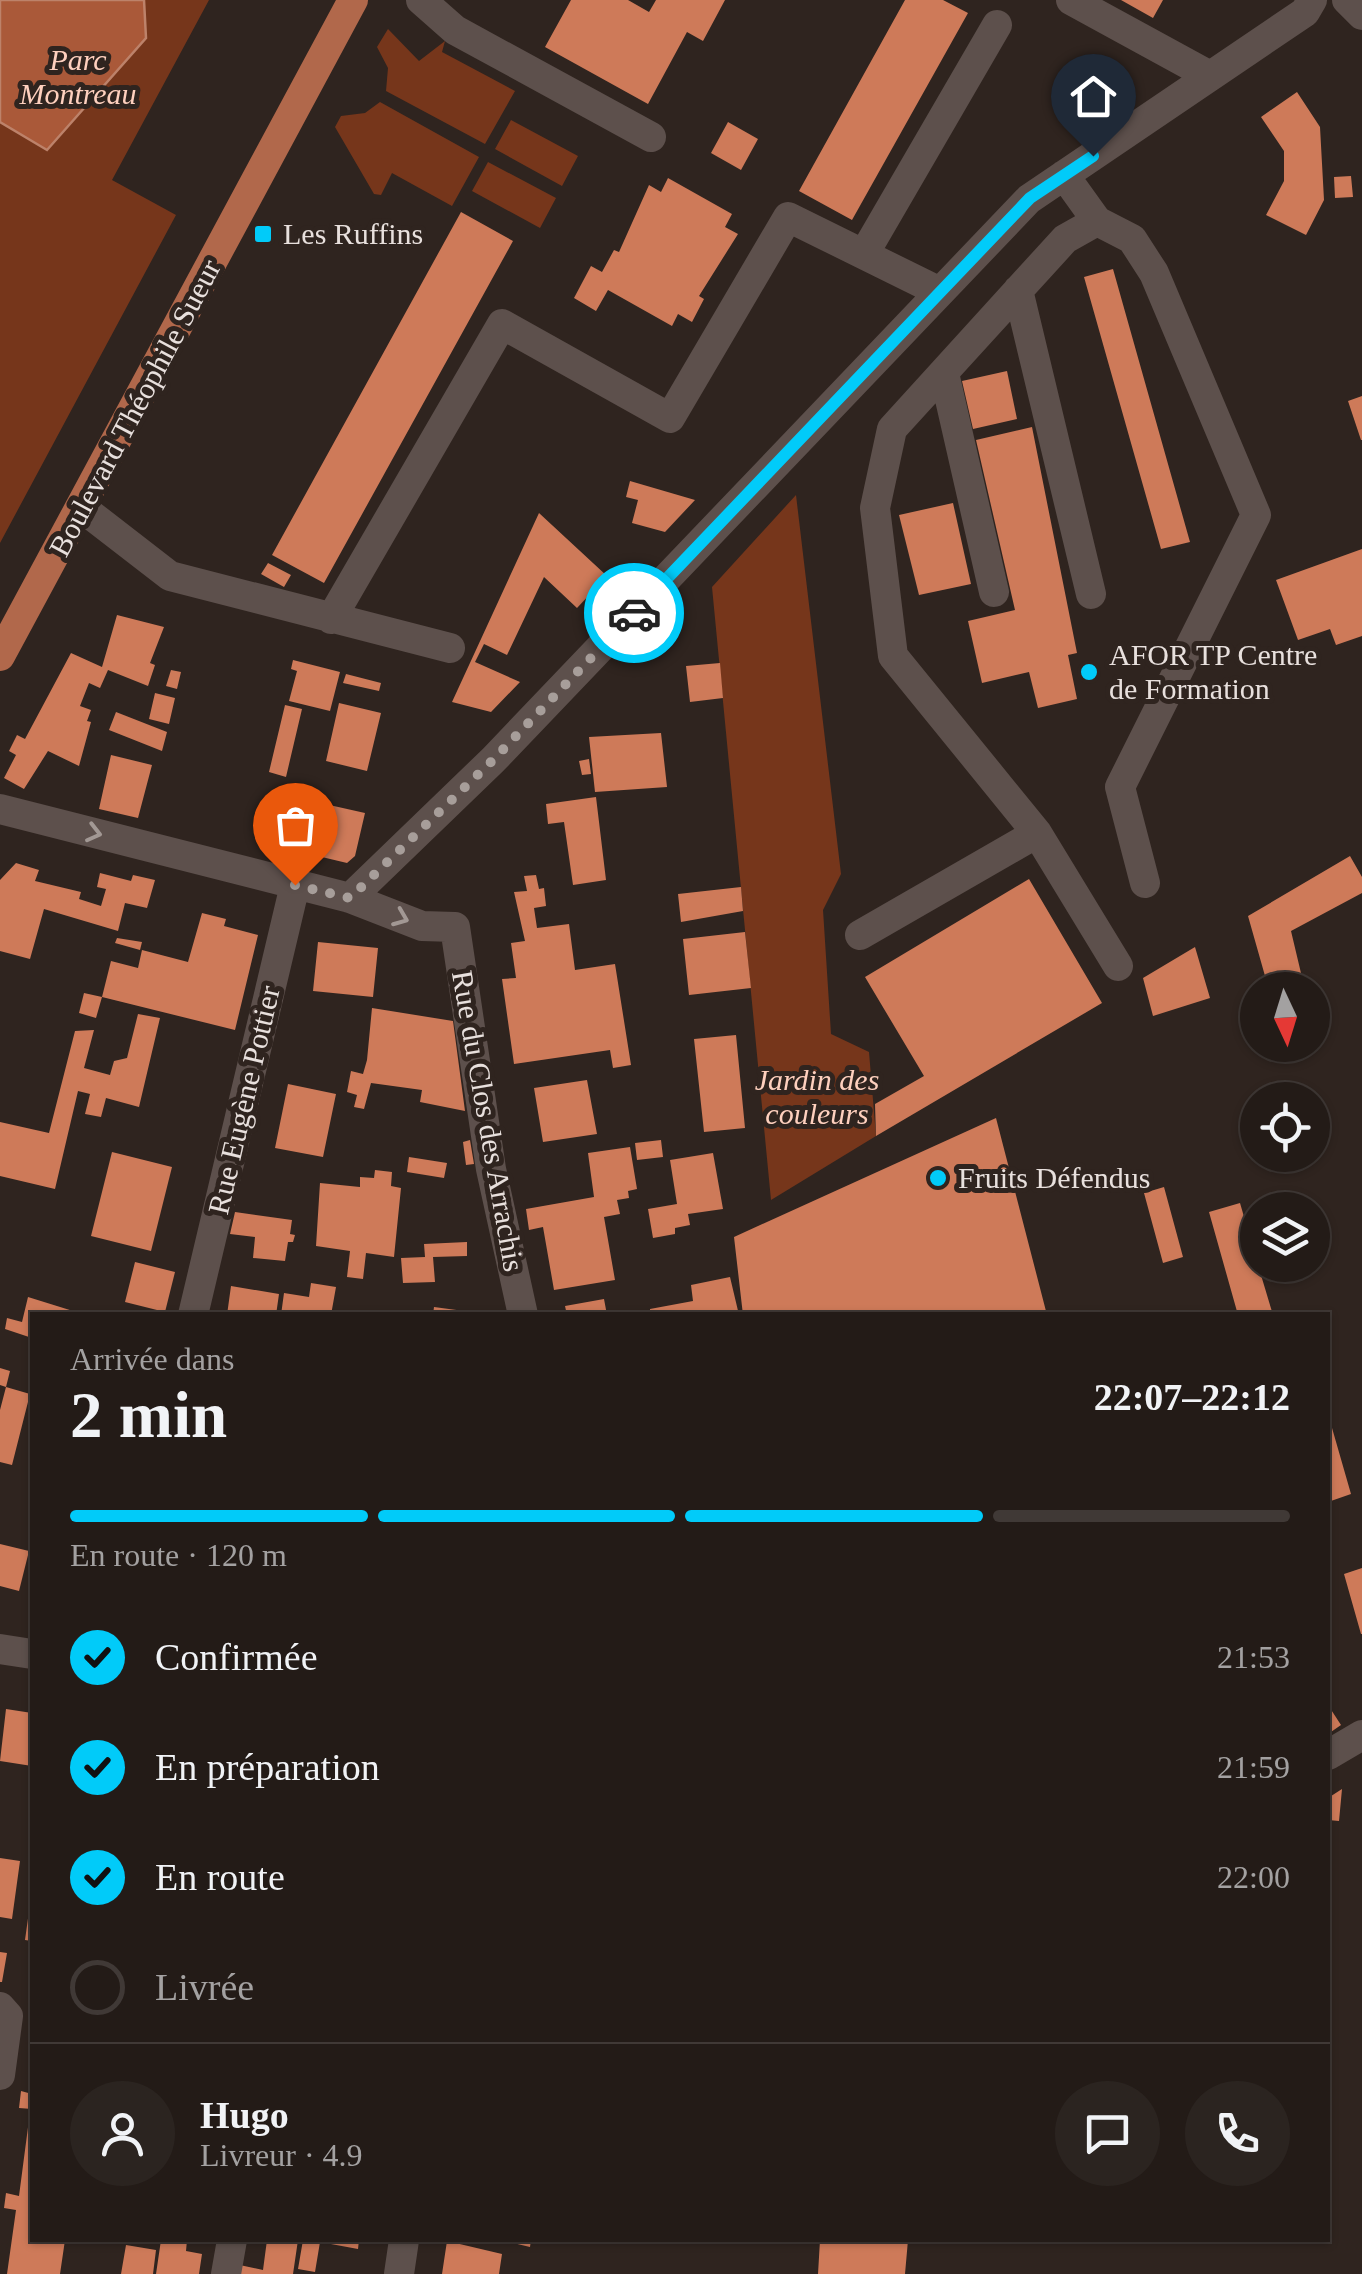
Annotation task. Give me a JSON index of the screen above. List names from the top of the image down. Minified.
{"streets":{"main road":["Boulevard Théophile Sueur"],"street":["Rue Eugène Pottier","Rue du Clos des Arrachis"]},"one_way":["Rue du Clos des Arrachis"],"parks":["Parc Montreau","Jardin des couleurs"],"places":{"transit":["Les Ruffins"],"other":["AFOR TP Centre de Formation","Fruits Défendus"]},"north":"bottom","page":{"heading":["2 min","Arrivée dans","22:07–22:12"],"panel":["Hugo","Livreur · 4.9"],"bar":"En route · 120 m","list":[["Confirmée","21:53"],["En préparation","21:59"],["En route","22:00"],"Livrée"]}}
